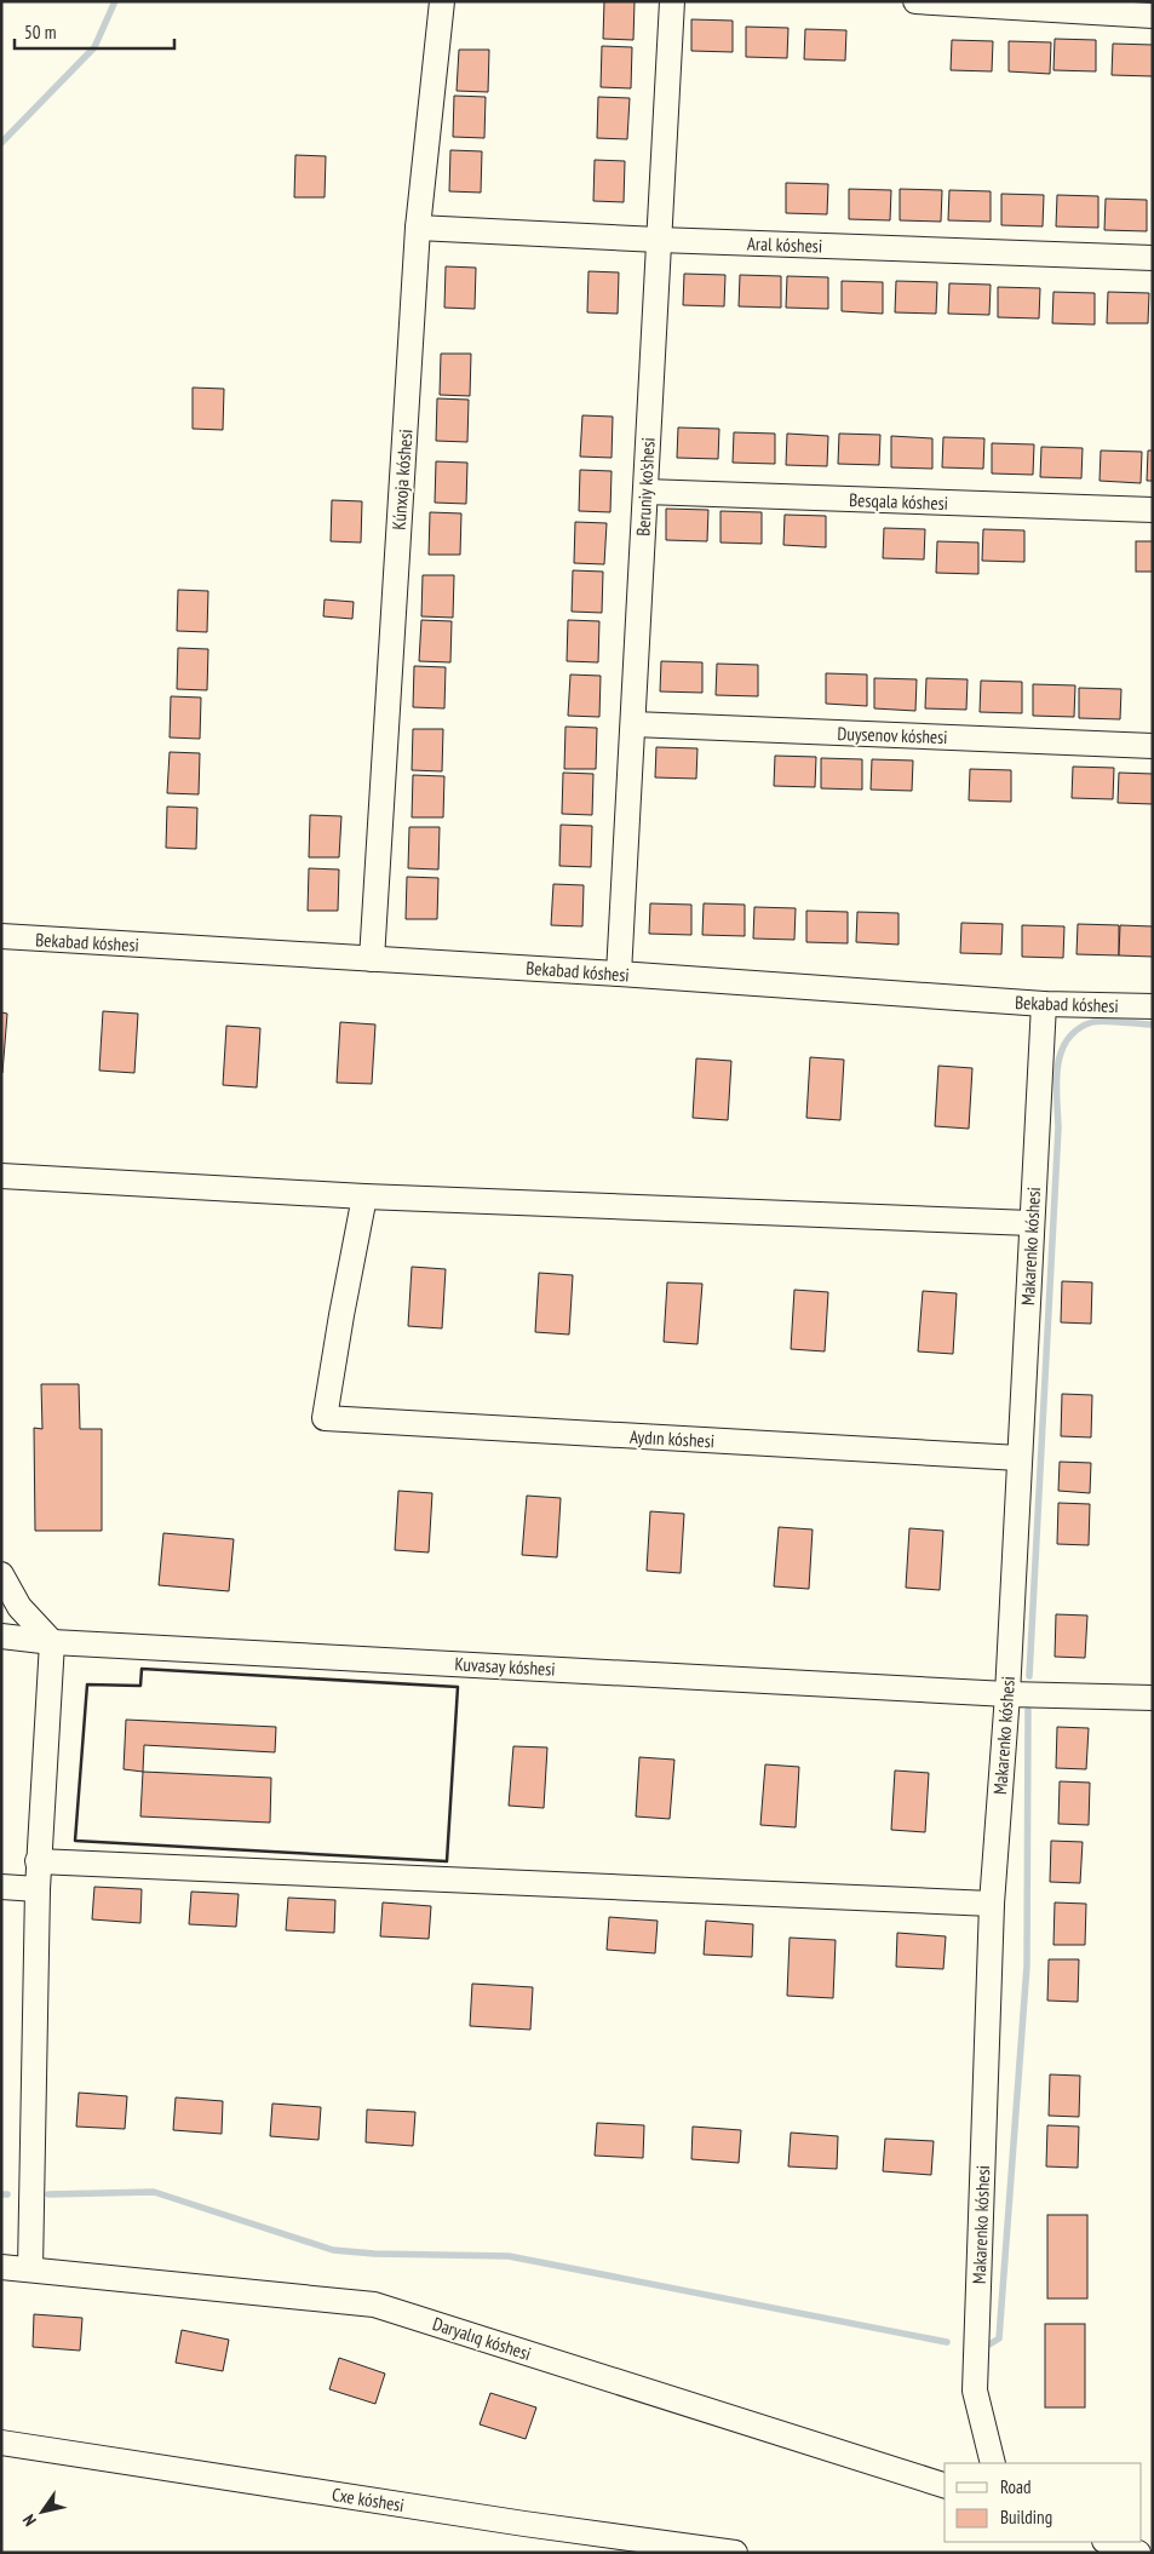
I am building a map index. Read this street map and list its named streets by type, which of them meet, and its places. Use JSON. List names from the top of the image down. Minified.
{"streets":{"street":["Aral kóshesi","Kúnxoja kóshesi","Beruniy ko'shesi","Besqala kóshesi","Duysenov kóshesi","Bekabad kóshesi","Makarenko kóshesi","Aydın kóshesi","Kuvasay kóshesi","Daryalıq kóshesi","Cxe kóshesi"]},"crossings":[["Aral kóshesi","Kúnxoja kóshesi"],["Aral kóshesi","Beruniy ko'shesi"],["Kúnxoja kóshesi","Bekabad kóshesi"],["Beruniy ko'shesi","Besqala kóshesi"],["Beruniy ko'shesi","Duysenov kóshesi"],["Beruniy ko'shesi","Bekabad kóshesi"],["Bekabad kóshesi","Makarenko kóshesi"],["Makarenko kóshesi","Aydın kóshesi"],["Makarenko kóshesi","Kuvasay kóshesi"]],"legend":["Road","Building"],"scale_bar":"50 m","north":"bottom left"}
